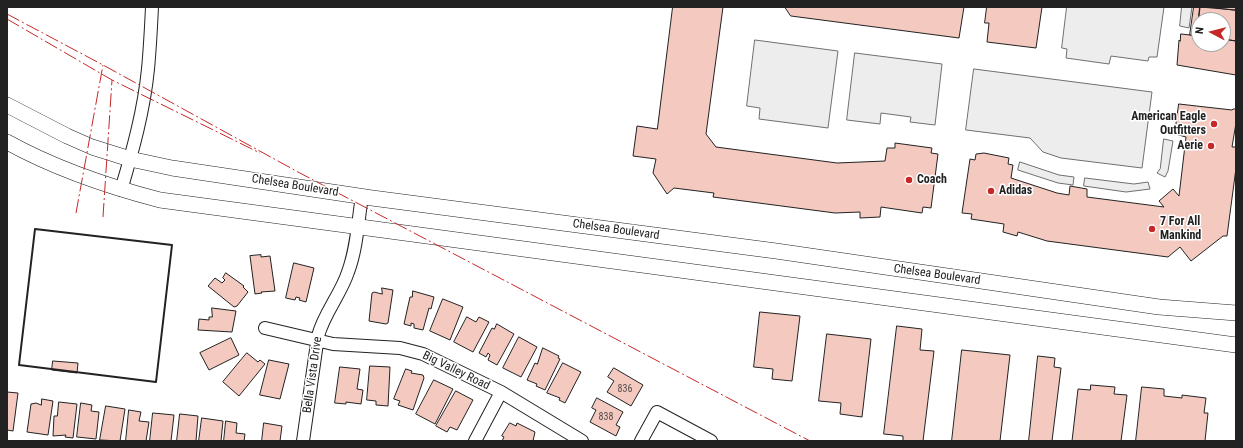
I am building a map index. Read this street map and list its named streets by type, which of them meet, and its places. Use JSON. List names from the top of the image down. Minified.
{"streets":{"main road":["Chelsea Boulevard"],"street":["Big Valley Road","Bella Vista Drive"]},"crossings":[["Chelsea Boulevard","Bella Vista Drive"],["Big Valley Road","Bella Vista Drive"]],"places":["American Eagle Outfitters","Aerie","Coach","Adidas","7 For All Mankind"],"house_numbers":["836","838"],"north":"left"}
